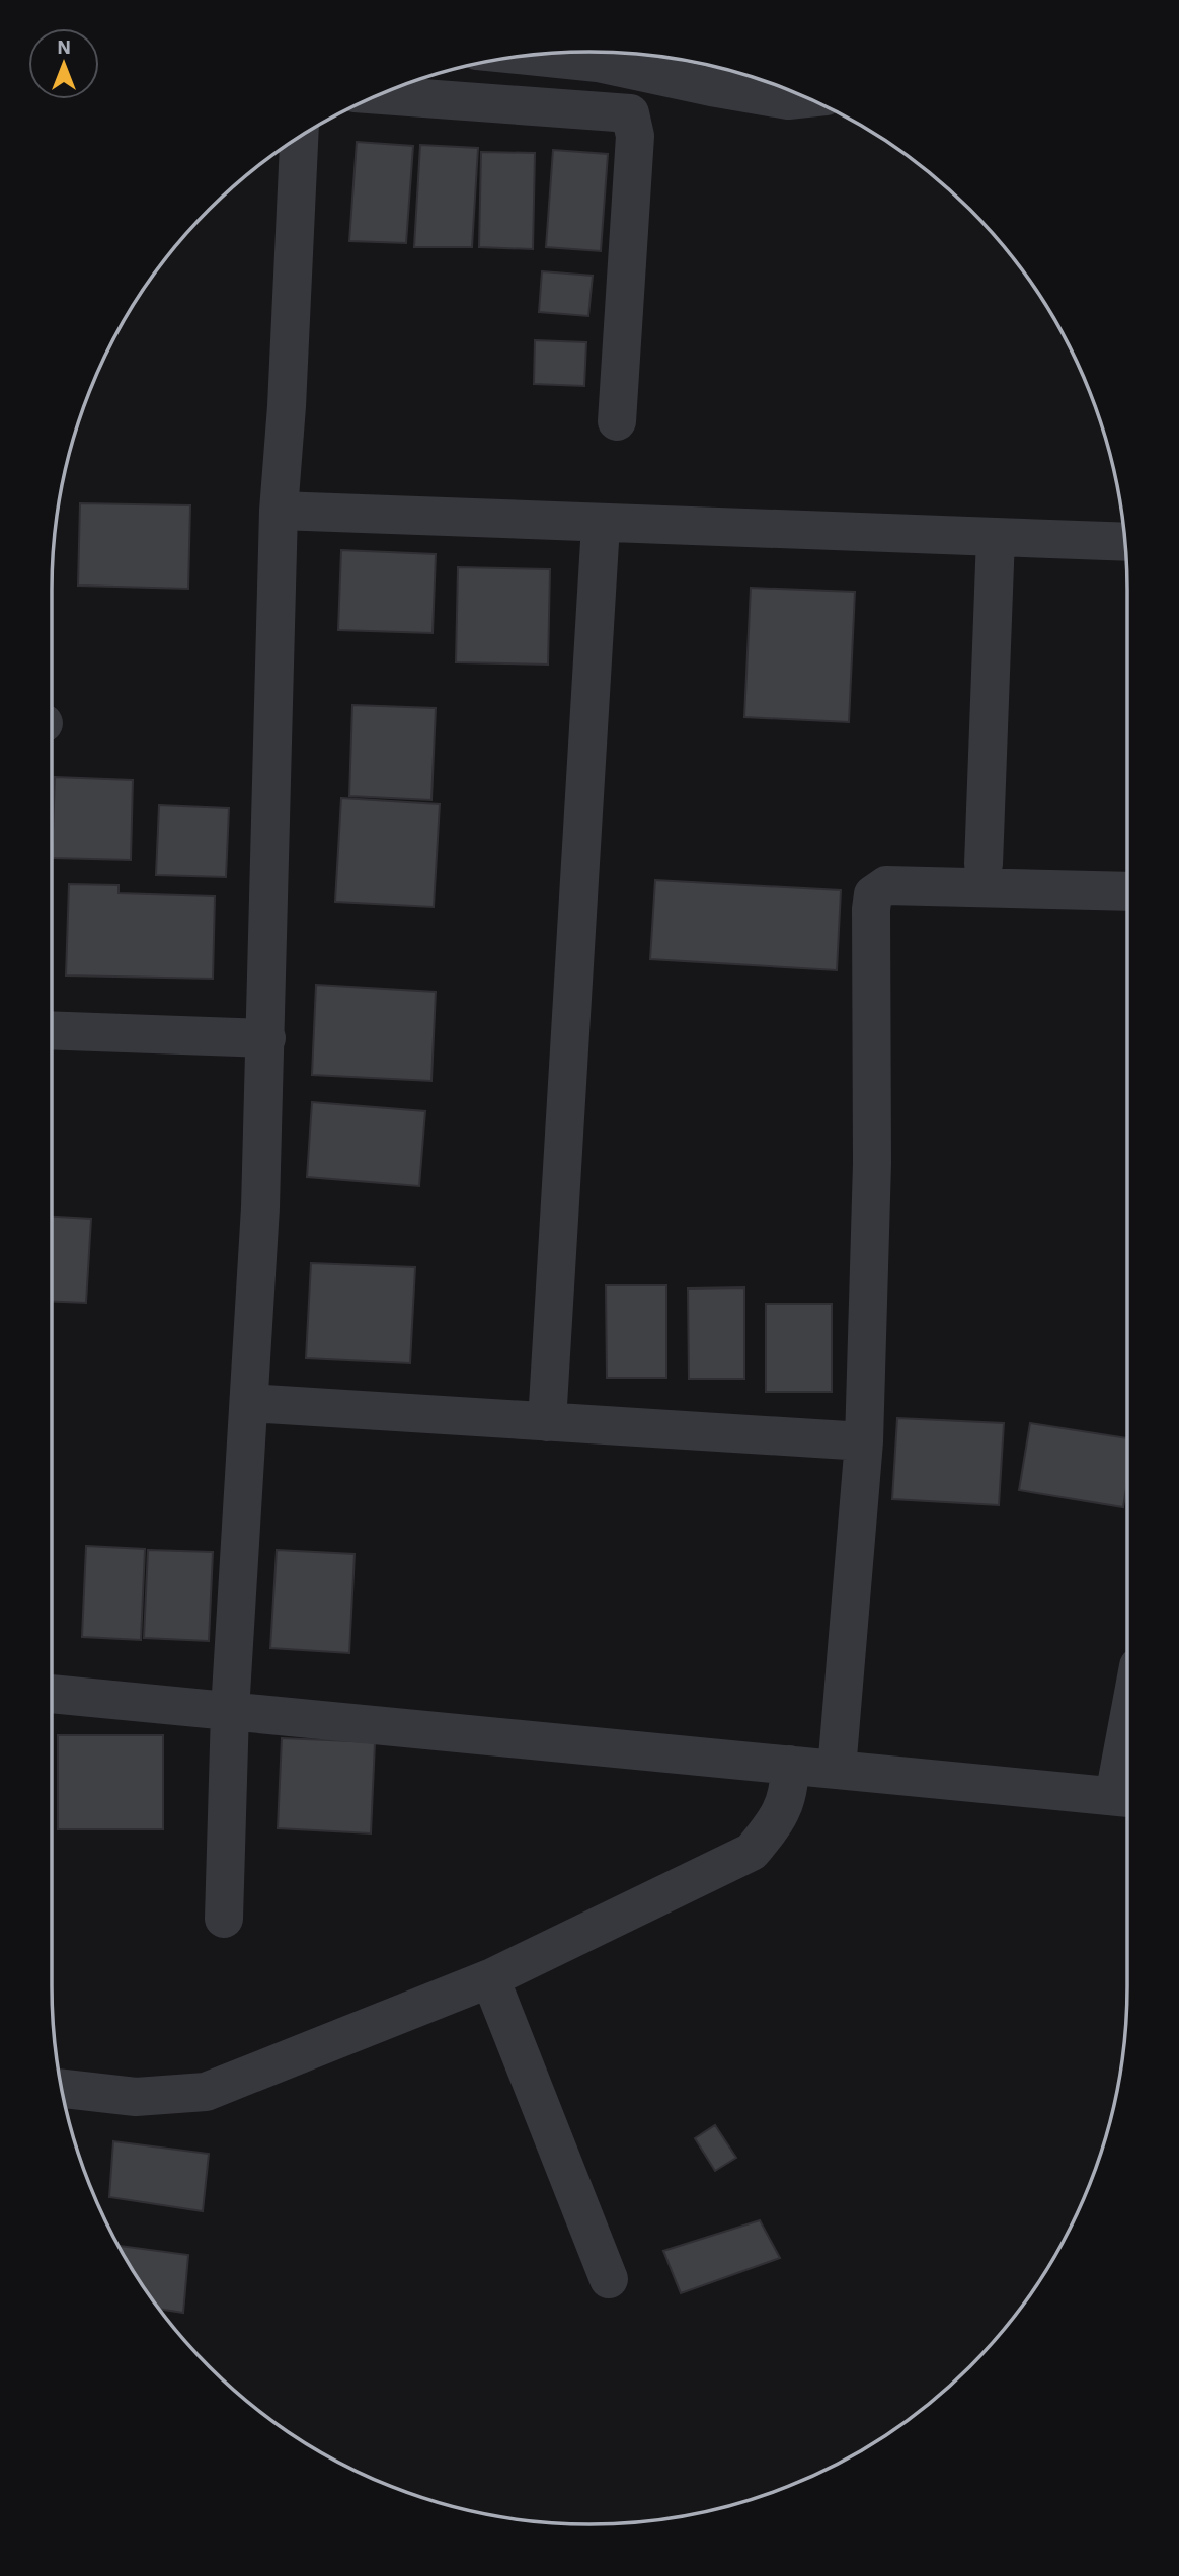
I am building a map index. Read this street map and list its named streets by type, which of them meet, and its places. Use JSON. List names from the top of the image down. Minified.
{"north":"top"}
